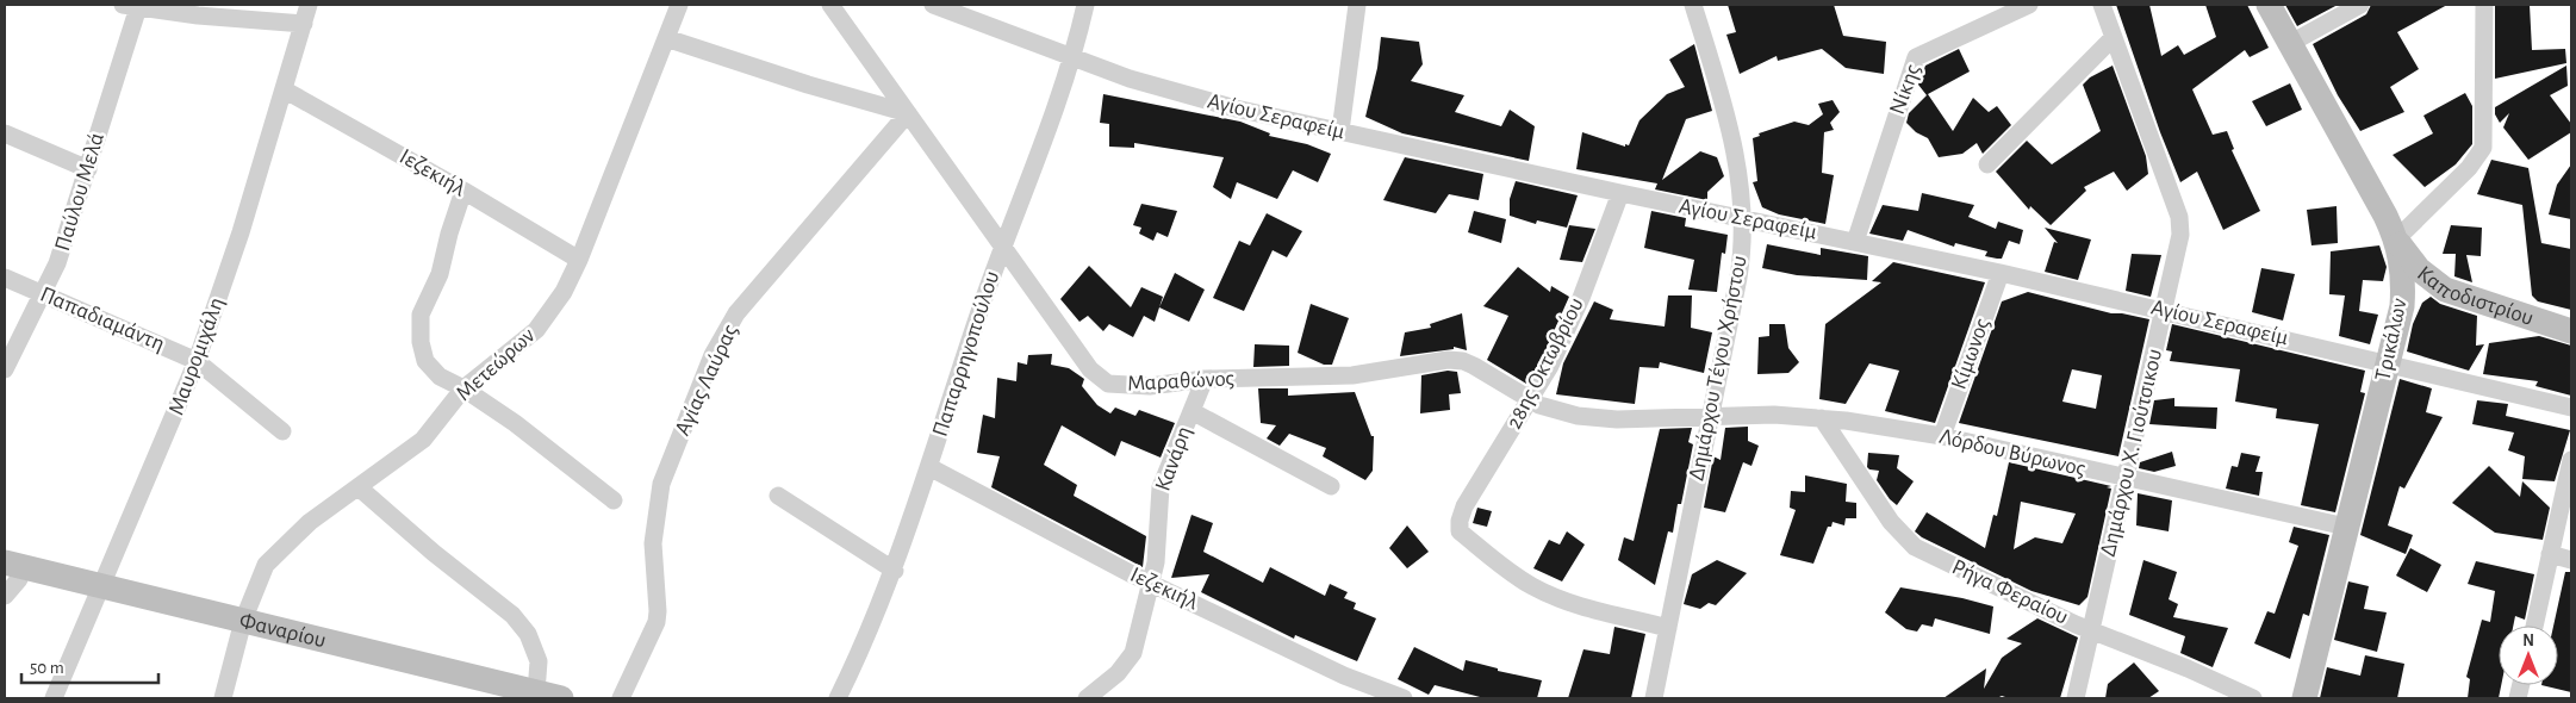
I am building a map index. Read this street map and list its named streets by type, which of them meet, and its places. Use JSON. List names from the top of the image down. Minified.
{"streets":{"main road":["Καποδιστρίου","Τρικάλων","Φαναρίου"],"street":["Νίκης","Αγίου Σεραφείμ","Ιεζεκιήλ","Παύλου Μελά","Παπαδιαμάντη","Παπαρρηγοπούλου","Κίμωνος","Μαυρομιχάλη","28ης Οκτωβρίου","Μετεώρων","Δημάρχου Τέγου Χρήστου","Αγίας Λαύρας","Μαραθώνος","Λόρδου Βύρωνος","Δημάρχου Χ. Γιούτσικου","Κανάρη","Ρήγα Φεραίου"]},"crossings":[["Νίκης","Αγίου Σεραφείμ"],["Αγίου Σεραφείμ","Τρικάλων"],["Αγίου Σεραφείμ","Παπαρρηγοπούλου"],["Αγίου Σεραφείμ","Κίμωνος"],["Αγίου Σεραφείμ","28ης Οκτωβρίου"],["Αγίου Σεραφείμ","Δημάρχου Τέγου Χρήστου"],["Αγίου Σεραφείμ","Δημάρχου Χ. Γιούτσικου"],["Ιεζεκιήλ","Παπαρρηγοπούλου"],["Ιεζεκιήλ","Μαυρομιχάλη"],["Ιεζεκιήλ","Μετεώρων"],["Ιεζεκιήλ","Κανάρη"],["Παύλου Μελά","Παπαδιαμάντη"],["Καποδιστρίου","Τρικάλων"],["Παπαδιαμάντη","Μαυρομιχάλη"],["Τρικάλων","Λόρδου Βύρωνος"],["Παπαρρηγοπούλου","Μαραθώνος"],["Κίμωνος","Λόρδου Βύρωνος"],["Μαυρομιχάλη","Φαναρίου"],["28ης Οκτωβρίου","Δημάρχου Τέγου Χρήστου"],["28ης Οκτωβρίου","Μαραθώνος"],["Μετεώρων","Φαναρίου"],["Δημάρχου Τέγου Χρήστου","Μαραθώνος"],["Δημάρχου Τέγου Χρήστου","Λόρδου Βύρωνος"],["Αγίας Λαύρας","Μαραθώνος"],["Μαραθώνος","Λόρδου Βύρωνος"],["Μαραθώνος","Κανάρη"],["Λόρδου Βύρωνος","Δημάρχου Χ. Γιούτσικου"],["Λόρδου Βύρωνος","Ρήγα Φεραίου"],["Δημάρχου Χ. Γιούτσικου","Ρήγα Φεραίου"]],"scale_bar":"50 m","north":"top"}
